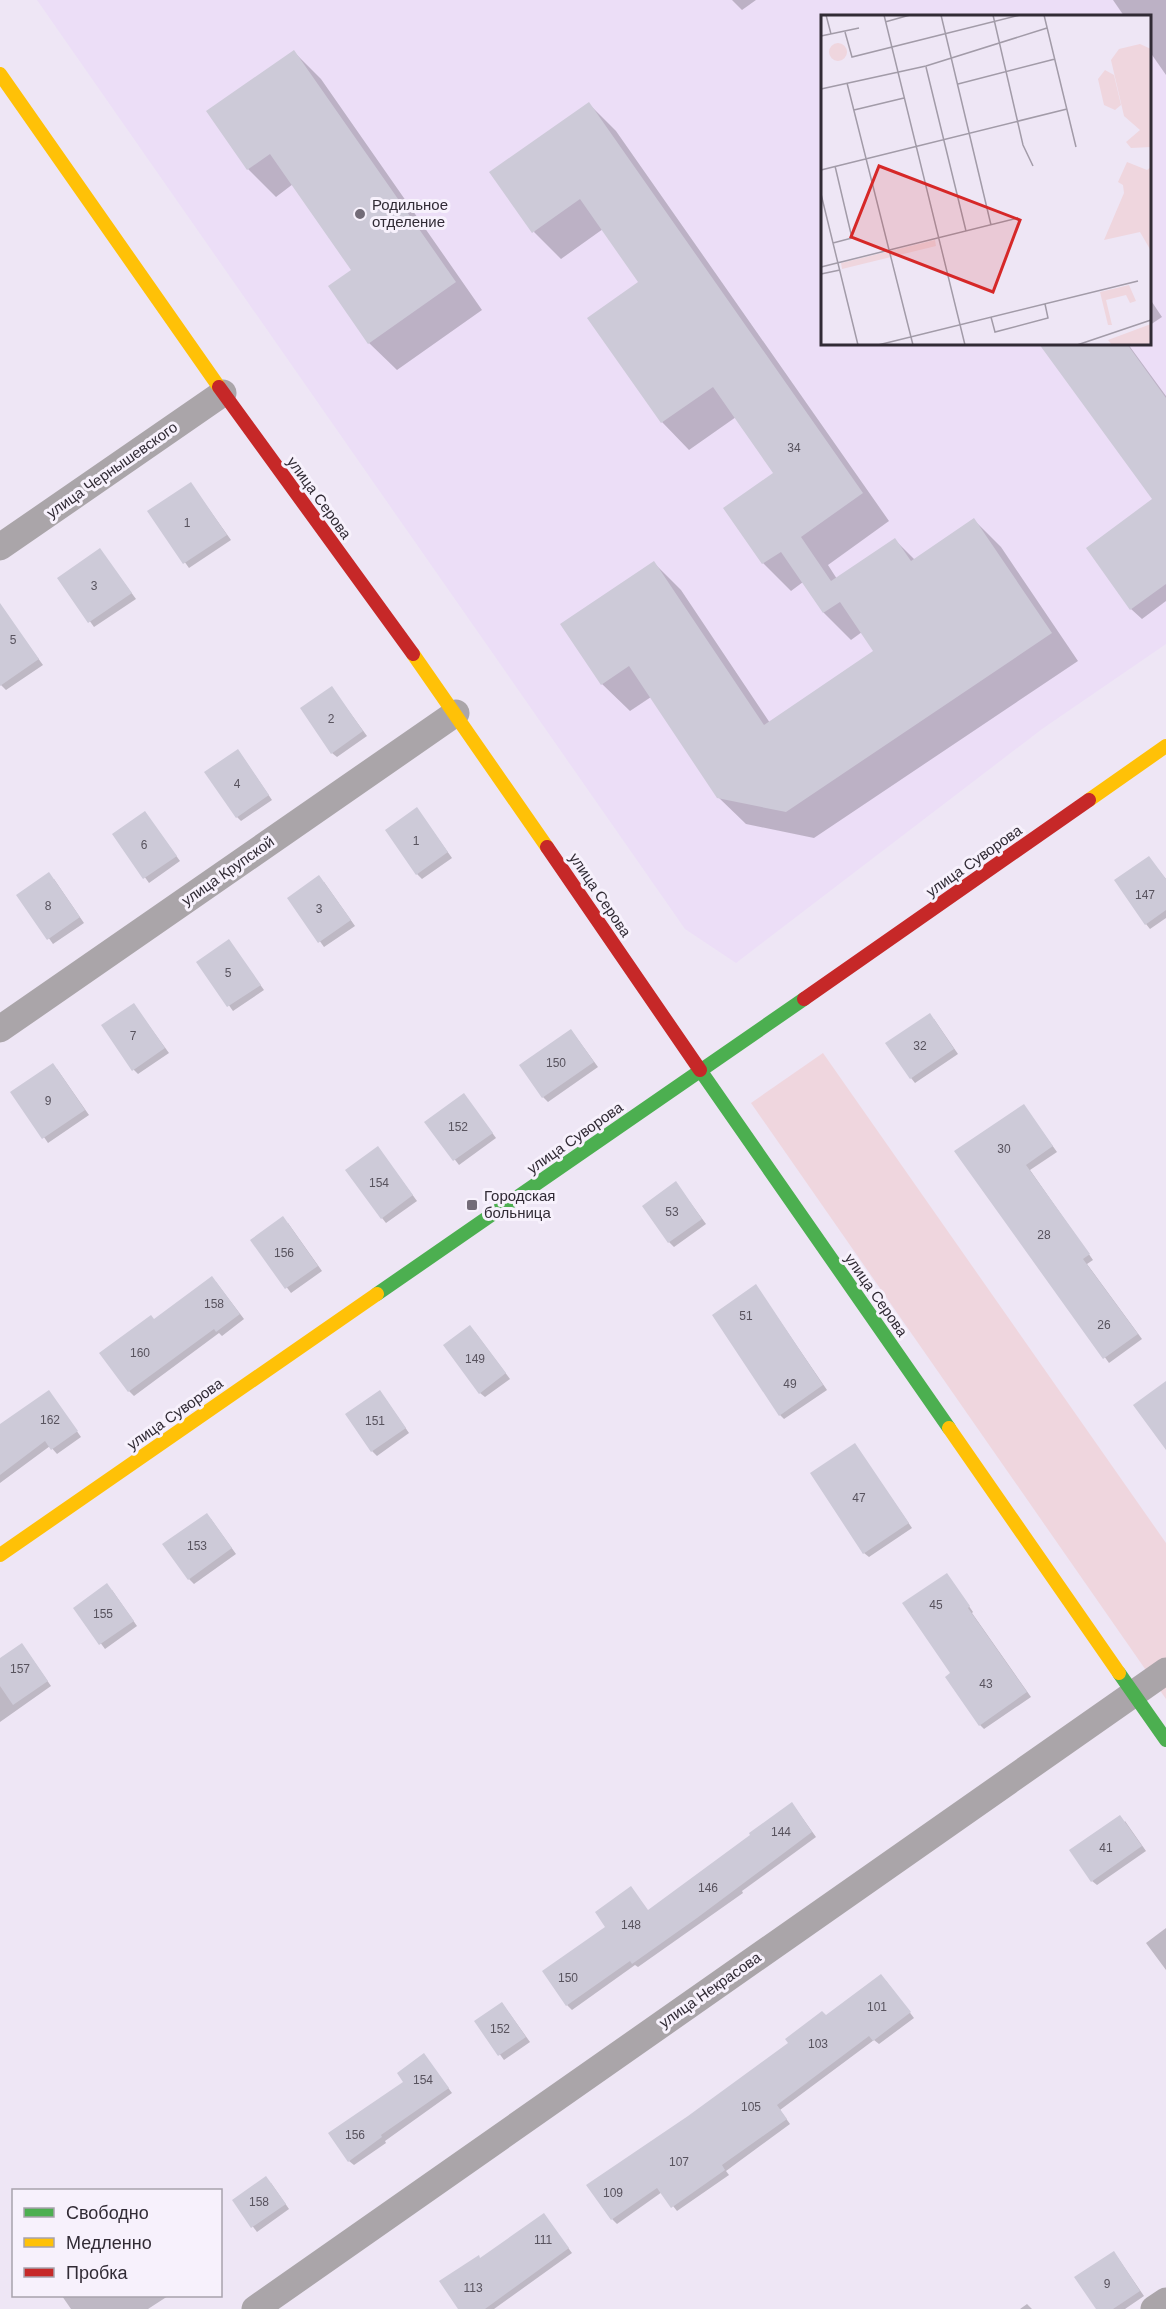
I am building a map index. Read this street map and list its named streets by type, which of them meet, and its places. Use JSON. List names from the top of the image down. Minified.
{"streets":{"street":["улица Чернышевского","улица Серова","улица Суворова","улица Крупской","улица Некрасова"]},"crossings":[["улица Чернышевского","улица Серова"],["улица Серова","улица Суворова"],["улица Серова","улица Крупской"],["улица Серова","улица Некрасова"]],"places":{"other":["Родильное отделение"],"transit":["Городская больница"]},"house_numbers":["34","1","3","5","2","4","1","6","147","8","3","5","7","32","150","9","152","30","154","53","28","156","158","51","26","160","149","49","162","151","47","153","45","155","157","43","144","41","146","148","150","101","152","103","154","105","156","107","109","158","111","9","113"],"legend":["Свободно","Медленно","Пробка"]}
